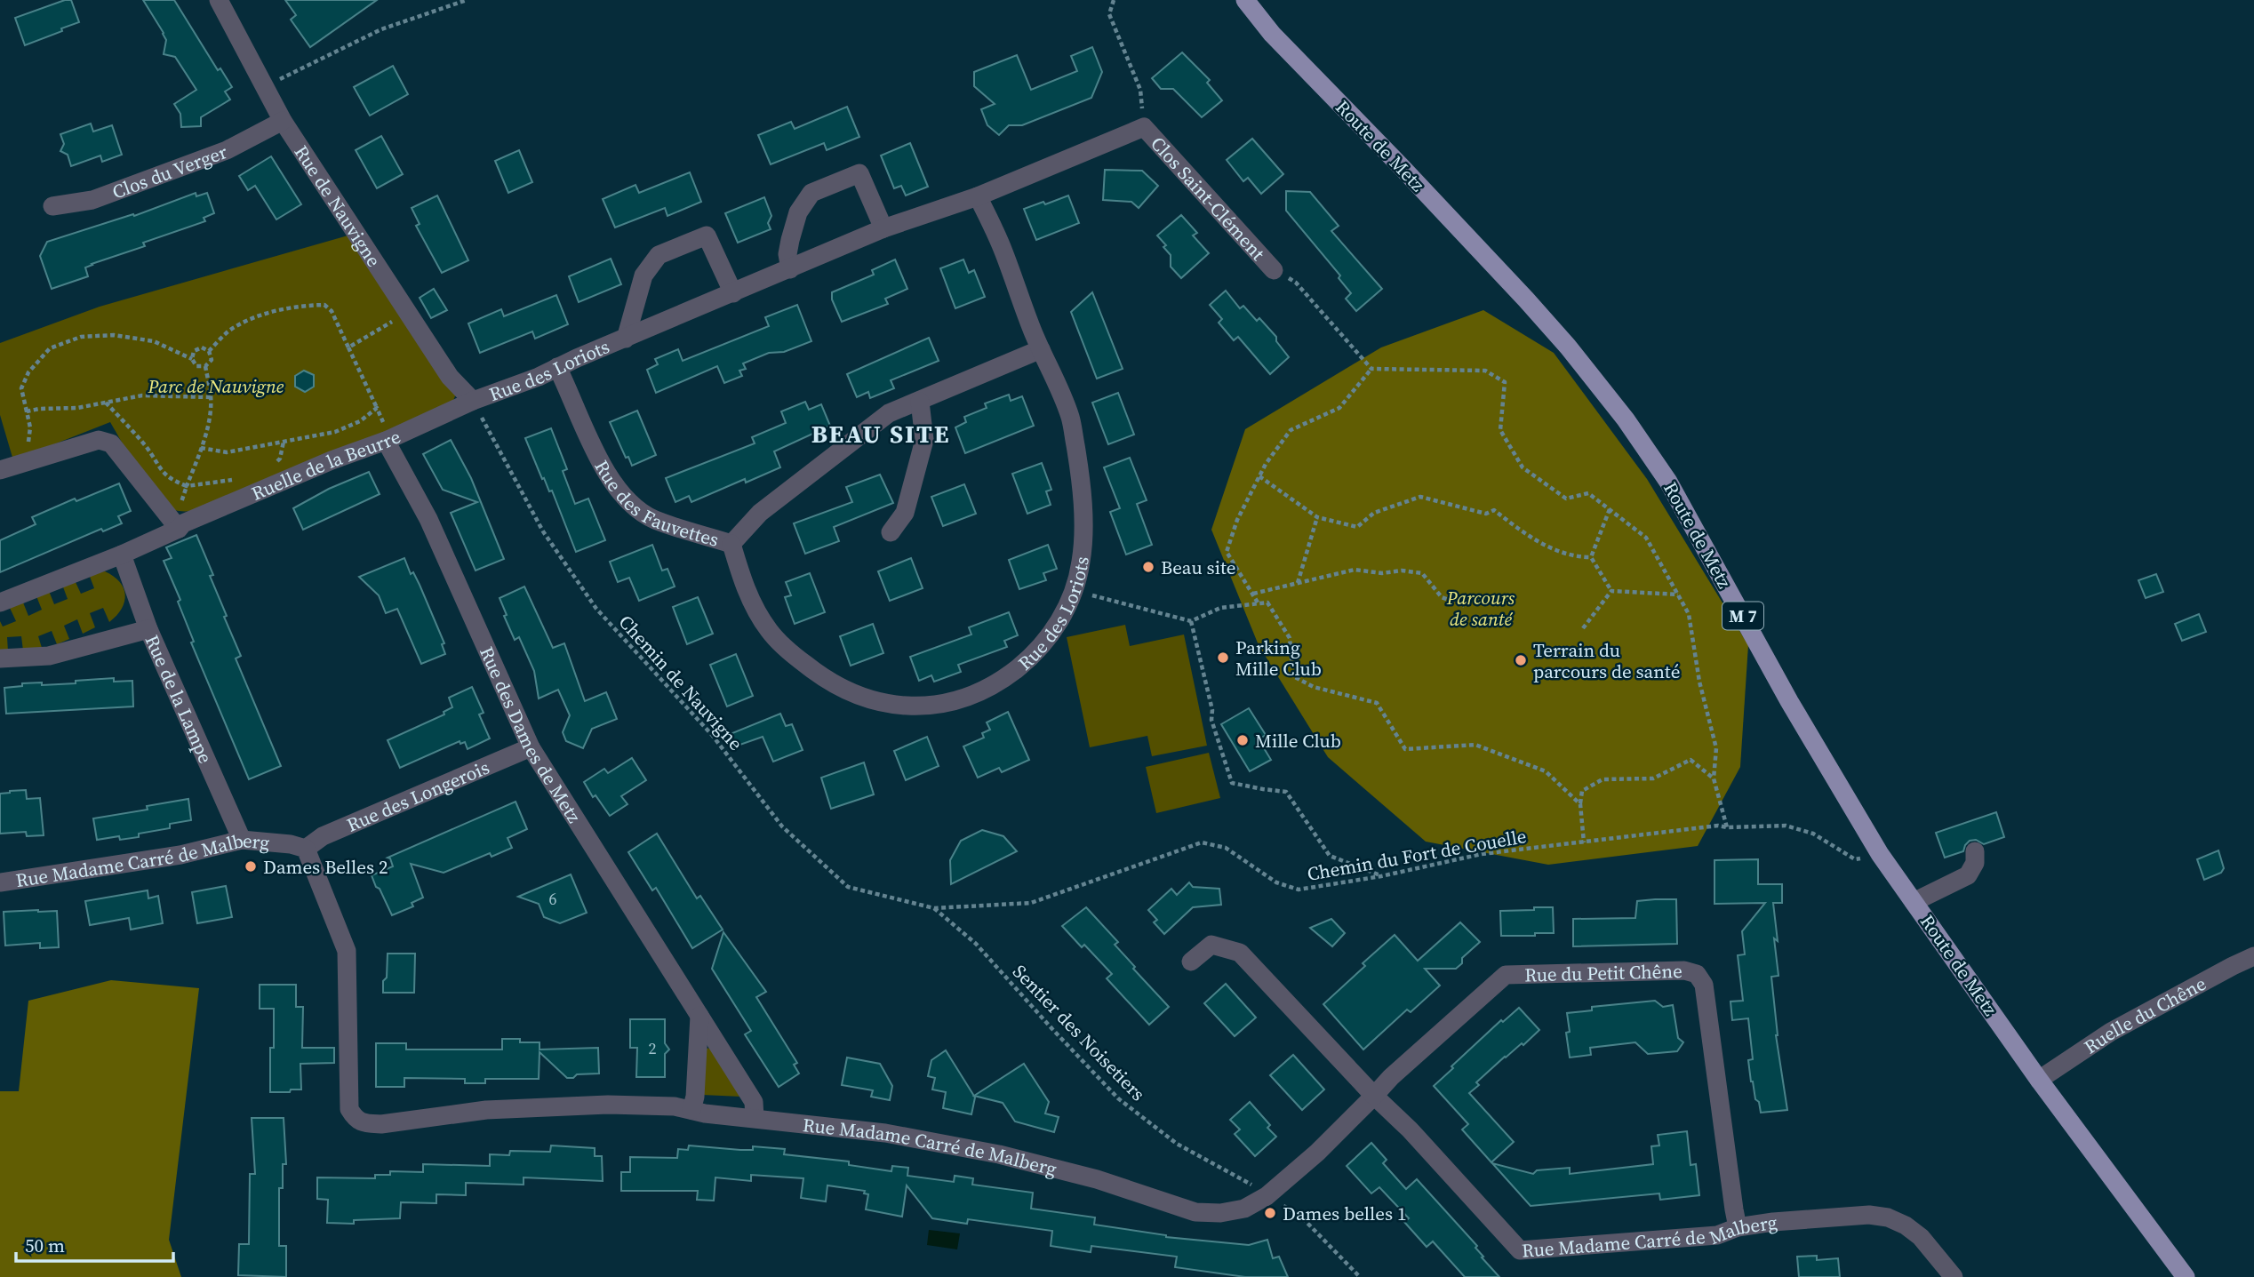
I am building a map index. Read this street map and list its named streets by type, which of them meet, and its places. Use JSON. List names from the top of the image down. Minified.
{"streets":{"main road":["Route de Metz","M 7"],"street":["Clos du Verger","Clos Saint-Clément","Rue de Nauvigne","Rue des Loriots","Ruelle de la Beurre","Rue des Fauvettes","Rue de la Lampe","Rue des Dames de Metz","Rue des Longerois","Rue Madame Carré de Malberg","Rue du Petit Chêne","Ruelle du Chêne"],"path":["Chemin de Nauvigne","Chemin du Fort de Couelle","Sentier des Noisetiers"]},"crossings":[["Route de Metz","Chemin du Fort de Couelle"],["Route de Metz","Ruelle du Chêne"],["Clos du Verger","Rue de Nauvigne"],["Clos Saint-Clément","Rue des Loriots"],["Rue de Nauvigne","Rue des Loriots"],["Rue de Nauvigne","Ruelle de la Beurre"],["Rue de Nauvigne","Chemin de Nauvigne"],["Rue des Loriots","Ruelle de la Beurre"],["Rue des Loriots","Rue des Fauvettes"],["Rue des Loriots","Chemin de Nauvigne"],["Ruelle de la Beurre","Chemin de Nauvigne"],["Ruelle de la Beurre","Rue de la Lampe"],["Ruelle de la Beurre","Rue des Dames de Metz"],["Chemin de Nauvigne","Chemin du Fort de Couelle"],["Chemin de Nauvigne","Sentier des Noisetiers"],["Rue de la Lampe","Rue Madame Carré de Malberg"],["Rue des Dames de Metz","Rue des Longerois"],["Rue des Dames de Metz","Rue Madame Carré de Malberg"],["Rue des Longerois","Rue Madame Carré de Malberg"],["Chemin du Fort de Couelle","Sentier des Noisetiers"],["Rue Madame Carré de Malberg","Rue du Petit Chêne"],["Rue Madame Carré de Malberg","Sentier des Noisetiers"]],"districts":["BEAU SITE"],"parks":["Parc de Nauvigne","Parcours de santé"],"places":["Beau site","Parking Mille Club","Terrain du parcours de santé","Mille Club","Dames Belles 2","Dames belles 1"],"house_numbers":["6","2"],"scale_bar":"50 m"}
